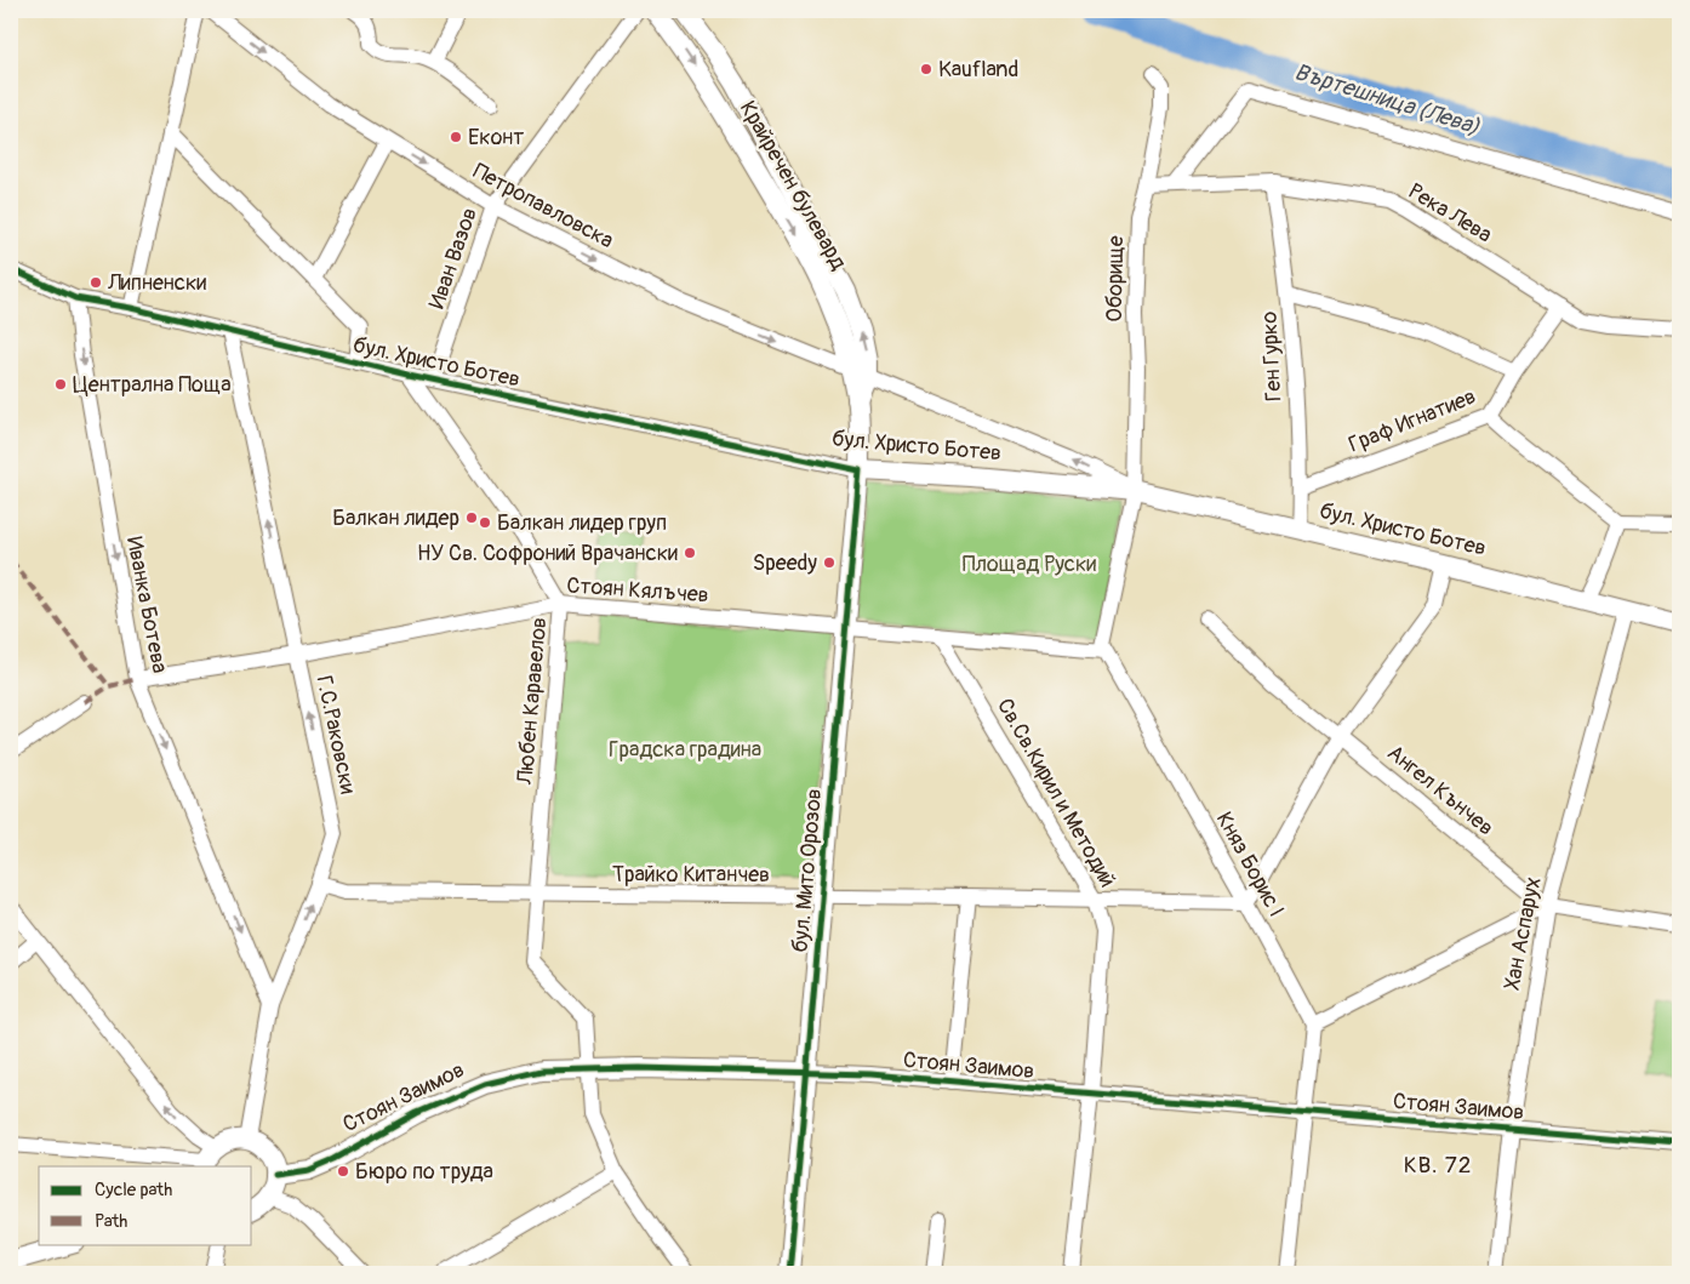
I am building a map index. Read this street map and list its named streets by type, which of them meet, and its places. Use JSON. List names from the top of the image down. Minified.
{"streets":{"street":["Крайречен булевард","Петропавловска","Река Лева","Иван Вазов","Оборище","Ген Гурко","бул. Христо Ботев","Граф Игнатиев","Стоян Кялъчев","Иванка Ботева","Любен Каравелов","Г.С.Раковски","Ангел Кънчев","Св.Св.Кирил и Методий","Княз Борис I","бул. Мито Орозов","Трайко Китанчев","Хан Аспарух","Стоян Заимов"]},"crossings":[["Крайречен булевард","Петропавловска"],["Крайречен булевард","бул. Христо Ботев"],["Крайречен булевард","бул. Мито Орозов"],["Петропавловска","Иван Вазов"],["Петропавловска","Оборище"],["Петропавловска","бул. Христо Ботев"],["Река Лева","Оборище"],["Река Лева","Ген Гурко"],["Река Лева","Граф Игнатиев"],["Иван Вазов","бул. Христо Ботев"],["Оборище","бул. Христо Ботев"],["Ген Гурко","бул. Христо Ботев"],["Ген Гурко","Граф Игнатиев"],["бул. Христо Ботев","Иванка Ботева"],["бул. Христо Ботев","Любен Каравелов"],["бул. Христо Ботев","Г.С.Раковски"],["бул. Христо Ботев","бул. Мито Орозов"],["бул. Христо Ботев","Хан Аспарух"],["Стоян Кялъчев","Иванка Ботева"],["Стоян Кялъчев","Любен Каравелов"],["Стоян Кялъчев","Г.С.Раковски"],["Стоян Кялъчев","Св.Св.Кирил и Методий"],["Стоян Кялъчев","Княз Борис I"],["Стоян Кялъчев","бул. Мито Орозов"],["Иванка Ботева","Г.С.Раковски"],["Любен Каравелов","Трайко Китанчев"],["Любен Каравелов","Стоян Заимов"],["Г.С.Раковски","Трайко Китанчев"],["Ангел Кънчев","Хан Аспарух"],["Св.Св.Кирил и Методий","Трайко Китанчев"],["Св.Св.Кирил и Методий","Стоян Заимов"],["Княз Борис I","Трайко Китанчев"],["бул. Мито Орозов","Трайко Китанчев"],["бул. Мито Орозов","Стоян Заимов"],["Хан Аспарух","Стоян Заимов"]],"one_way":["Иванка Ботева","Г.С.Раковски"],"districts":["КВ. 72"],"water":["Въртешница (Лева)"],"parks":["Площад Руски","Градска градина"],"places":["Kaufland","Еконт","Липненски","Централна Поща","Балкан лидер","Балкан лидер груп","НУ Св. Софроний Врачански","Speedy","Бюро по труда"],"legend":["Cycle path","Path"]}
